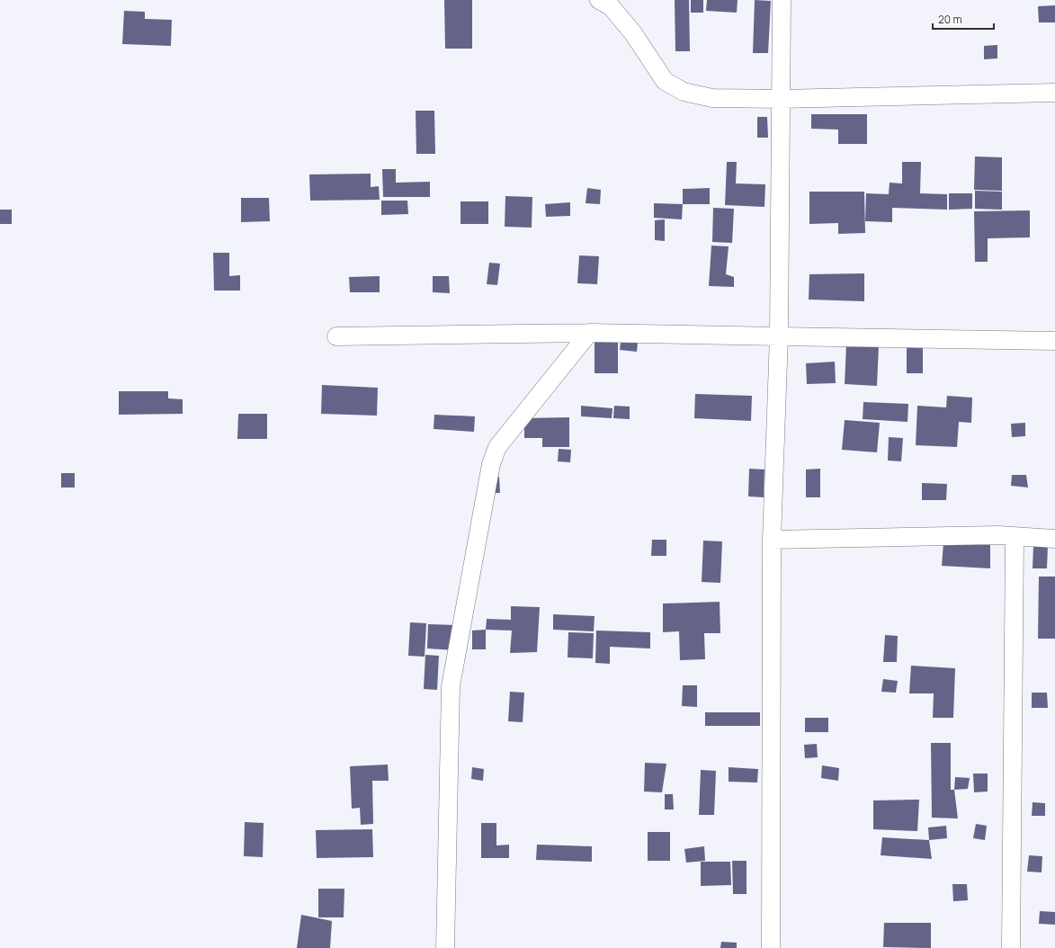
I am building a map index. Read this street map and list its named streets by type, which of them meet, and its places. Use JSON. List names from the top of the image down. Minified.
{"scale_bar":"20 m"}
